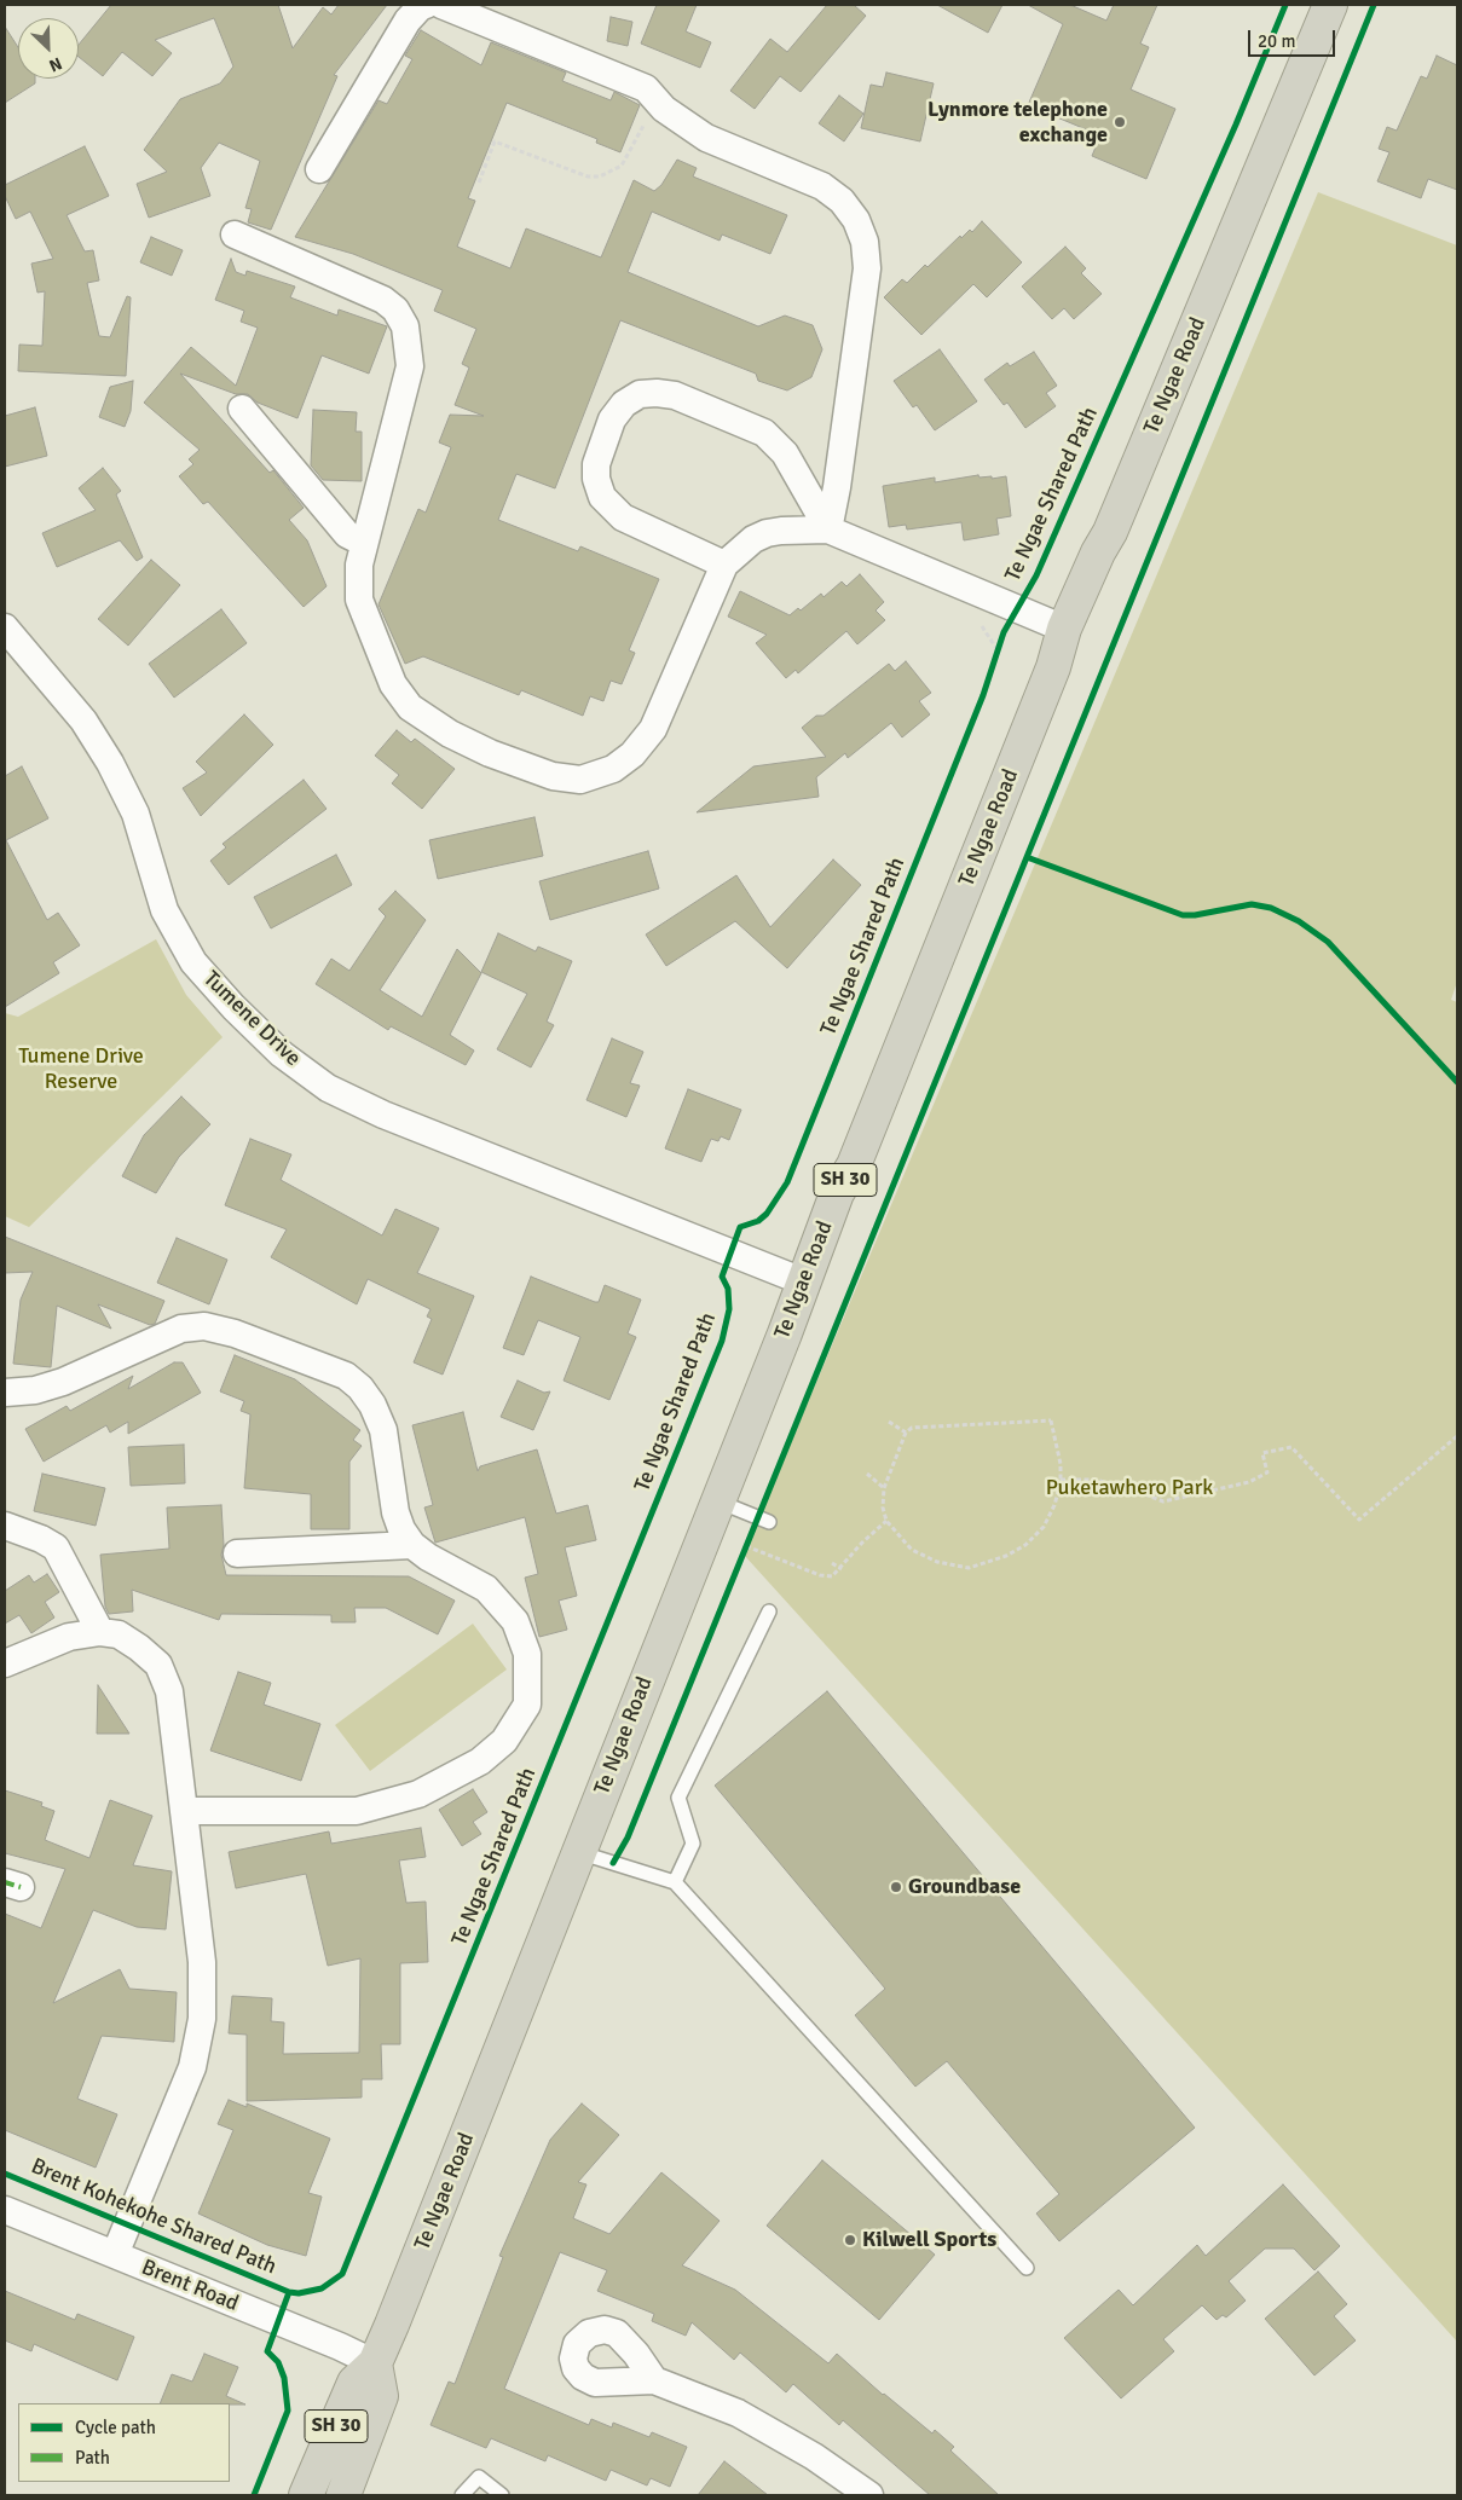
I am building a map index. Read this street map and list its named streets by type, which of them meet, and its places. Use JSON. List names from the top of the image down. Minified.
{"streets":{"highway":["Te Ngae Road","SH 30"],"street":["Tumene Drive","Brent Road"],"cycle path":["Te Ngae Shared Path"]},"crossings":[["Te Ngae Road","Tumene Drive"],["Te Ngae Road","SH 30"],["Te Ngae Road","Brent Road"],["SH 30","Brent Road"]],"parks":["Tumene Drive Reserve","Puketawhero Park"],"places":["Lynmore telephone exchange","Groundbase","Kilwell Sports"],"legend":["Cycle path","Path"],"scale_bar":"20 m","north":"bottom right"}
